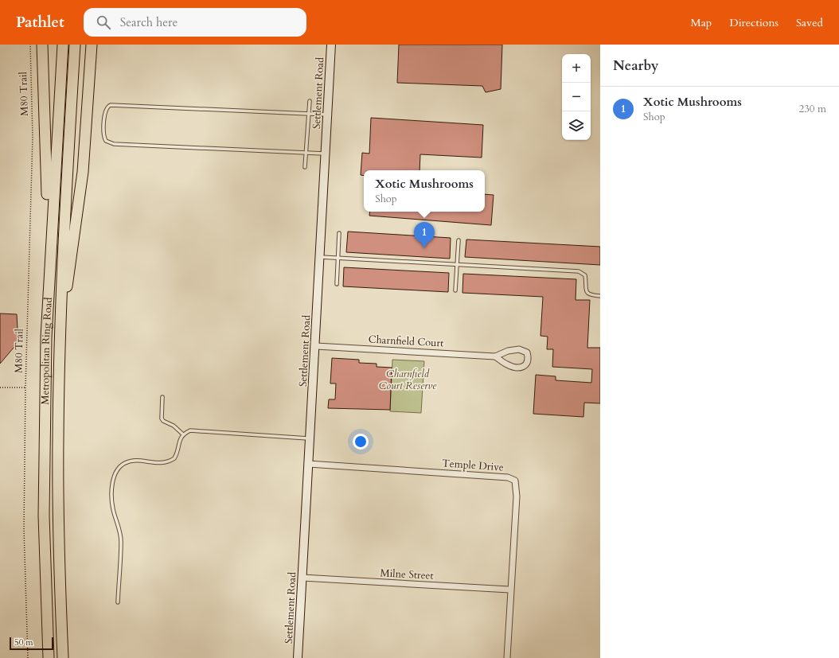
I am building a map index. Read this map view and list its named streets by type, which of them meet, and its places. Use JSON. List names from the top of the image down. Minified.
{"streets":{"highway":["Metropolitan Ring Road"],"main road":["Settlement Road"],"street":["Charnfield Court","Temple Drive","Milne Street"],"path":["M80 Trail"]},"crossings":[["Settlement Road","Charnfield Court"],["Settlement Road","Temple Drive"],["Settlement Road","Milne Street"],["Temple Drive","Milne Street"]],"parks":["Charnfield Court Reserve"],"scale_bar":"50 m","page":{"header":"Pathlet","search":"Search here","nav":["Map","Directions","Saved"],"heading":"Nearby","map_buttons":["+","−"],"list":[{"mark":"1","name":"Xotic Mushrooms","note":"Shop","value":"230 m"}],"popup":["Xotic Mushrooms","Shop"],"pins":"1","scale":"50 m"}}
